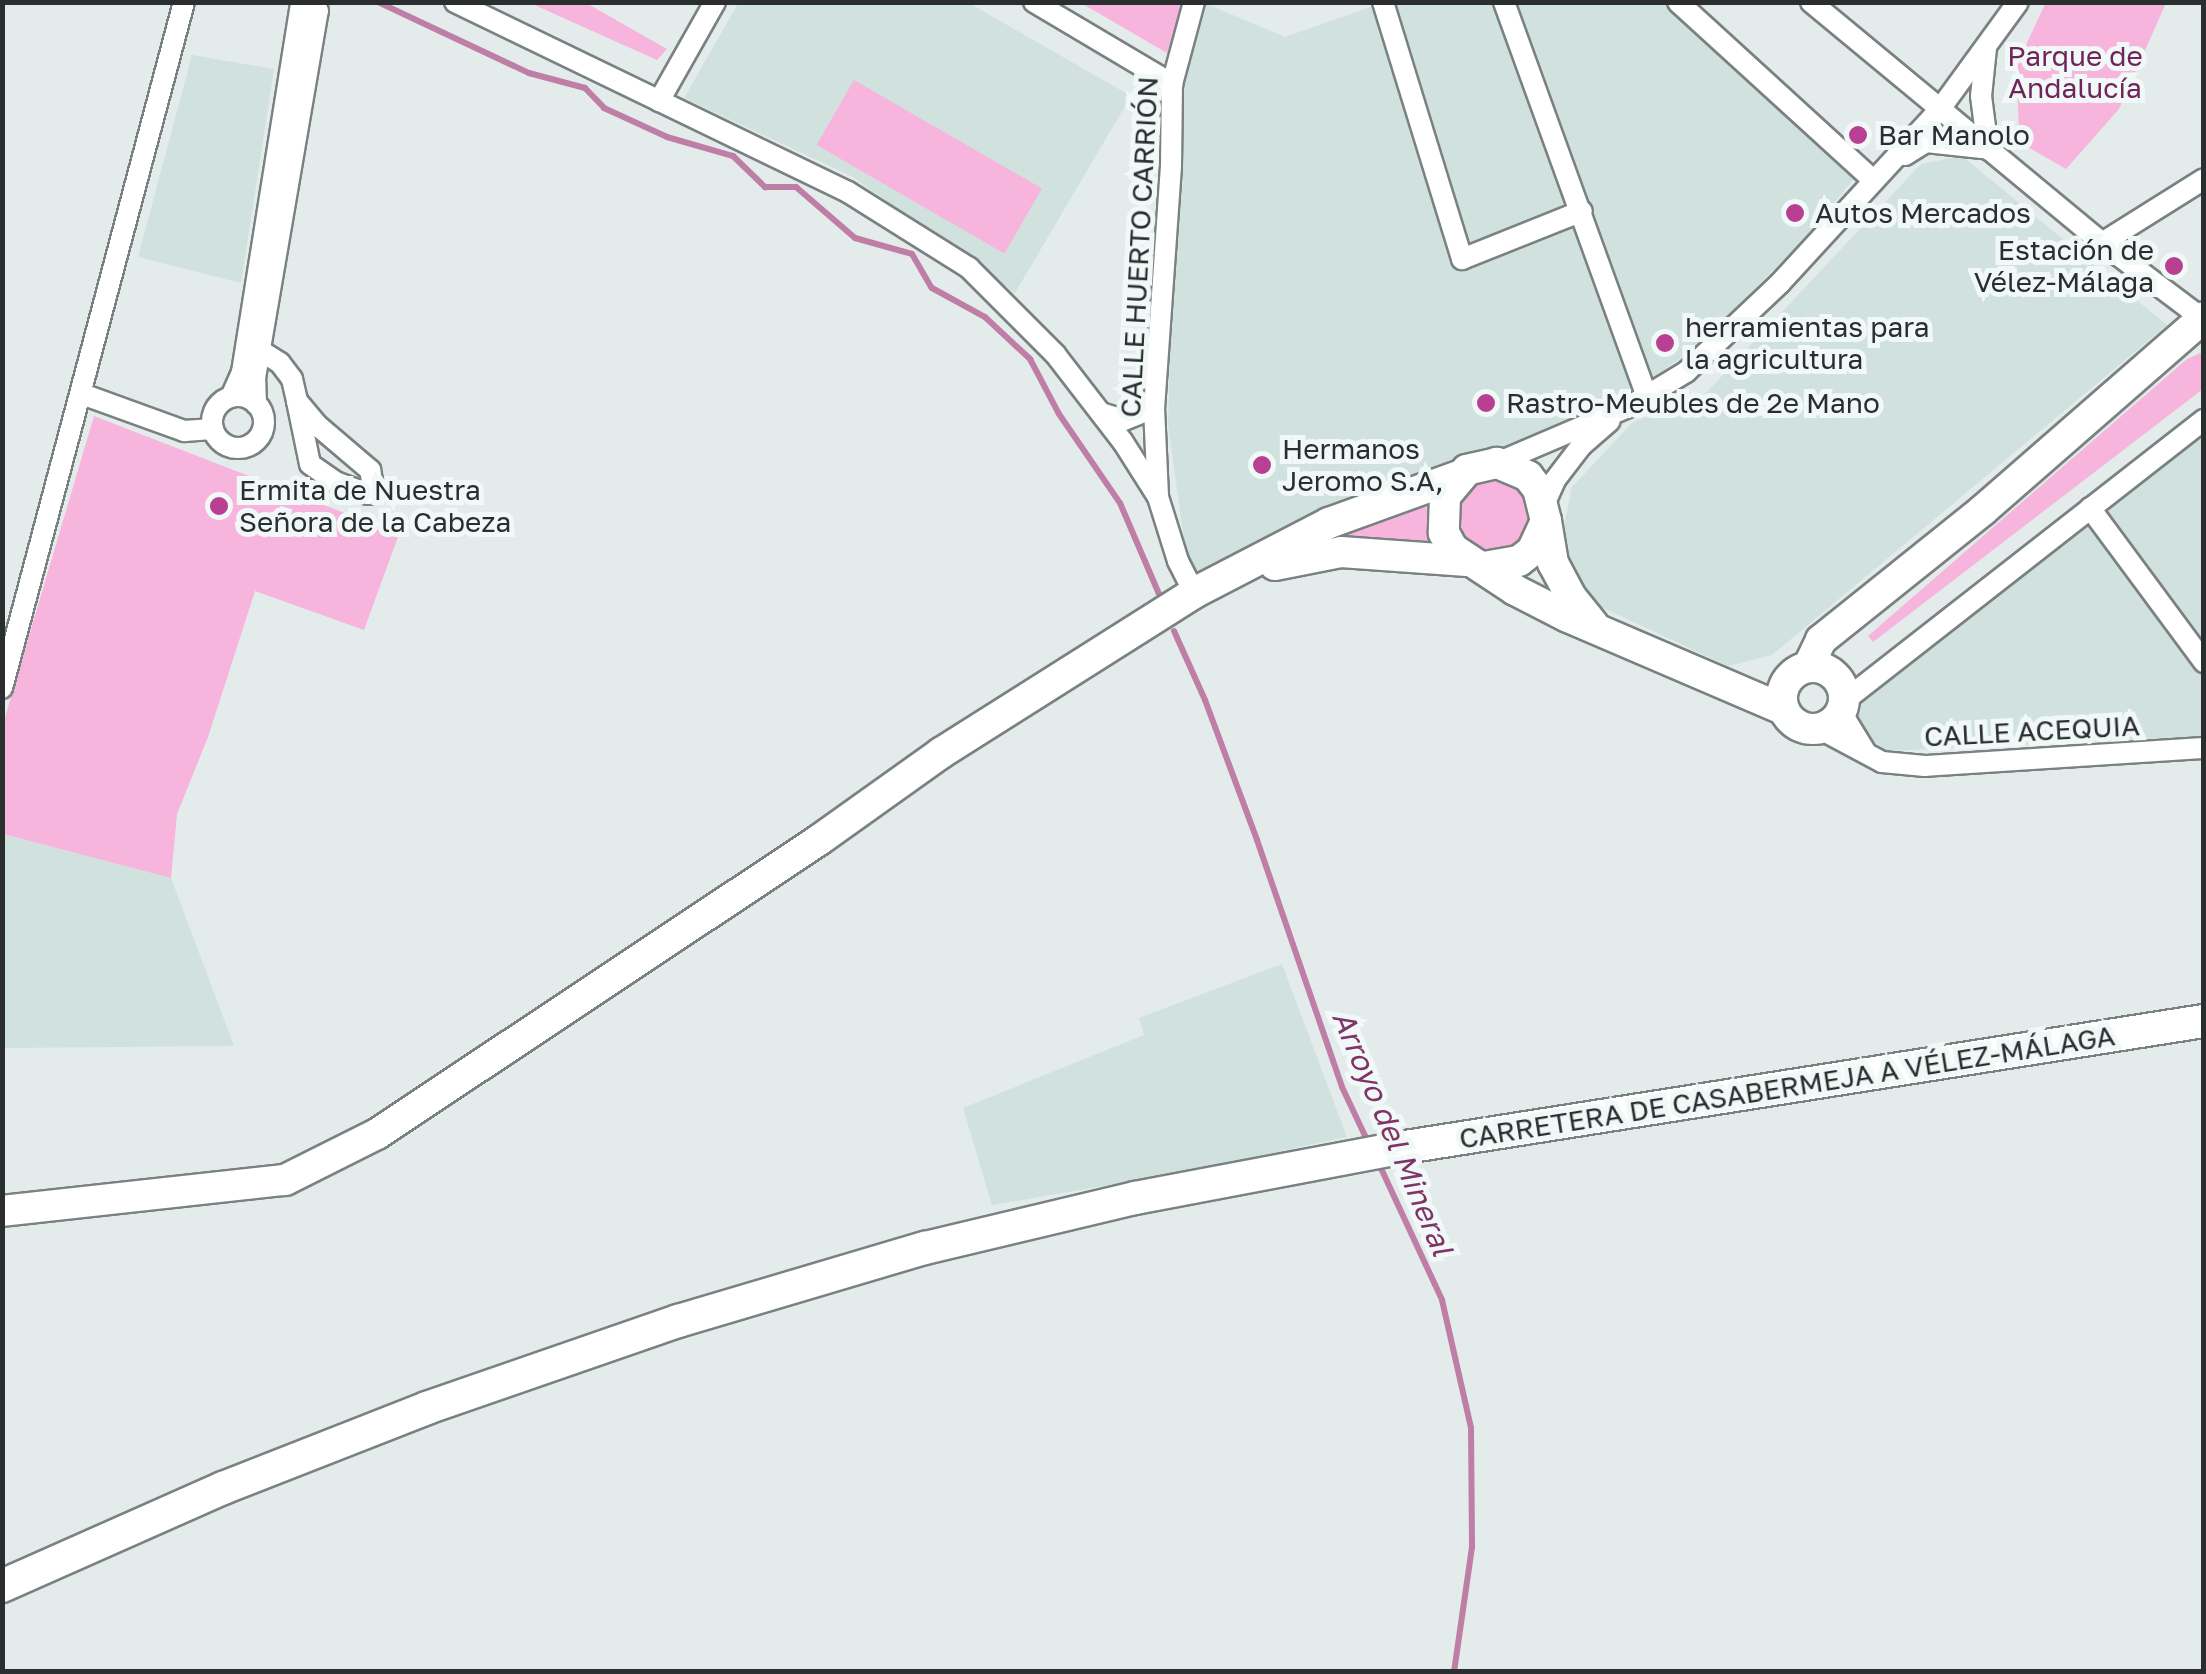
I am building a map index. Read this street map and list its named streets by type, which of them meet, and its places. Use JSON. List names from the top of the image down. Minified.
{"streets":{"main road":["CARRETERA DE CASABERMEJA A VÉLEZ-MÁLAGA"],"street":["CALLE HUERTO CARRIÓN","CALLE ACEQUIA"]},"water":["Arroyo del Mineral"],"parks":["Parque de Andalucía"],"places":["Bar Manolo","Autos Mercados","Estación de Vélez-Málaga","herramientas para la agricultura","Rastro-Meubles de 2e Mano","Hermanos Jeromo S.A,","Ermita de Nuestra Señora de la Cabeza"]}
